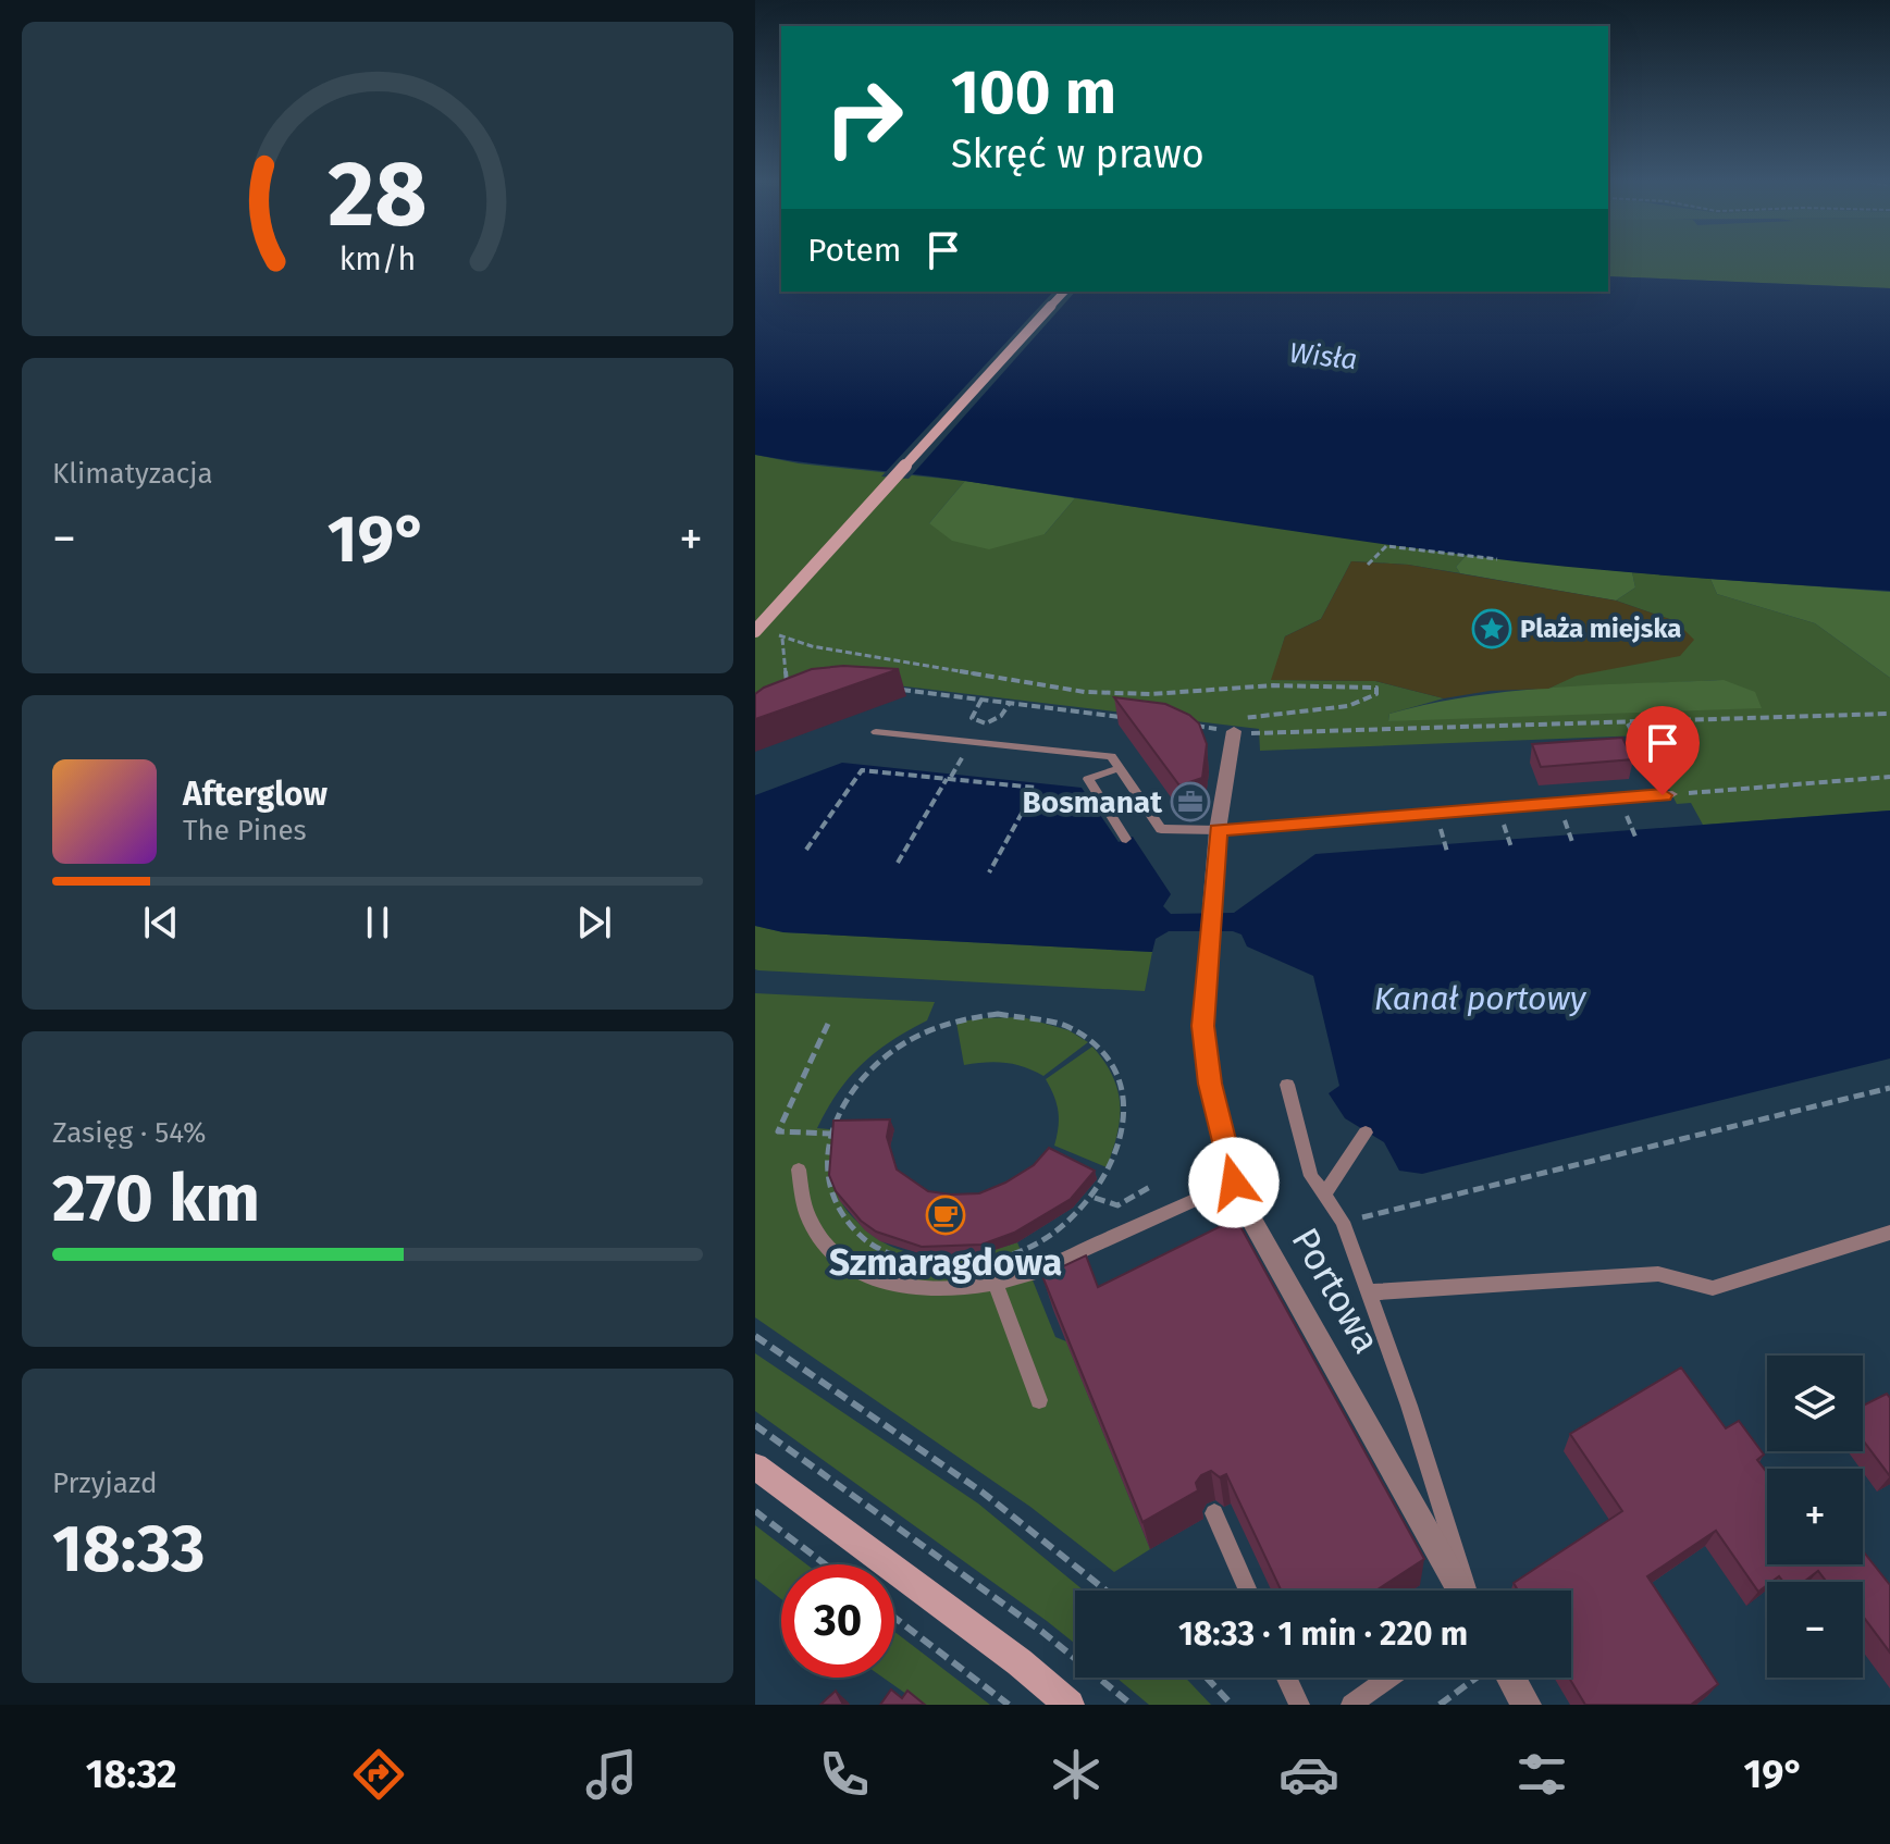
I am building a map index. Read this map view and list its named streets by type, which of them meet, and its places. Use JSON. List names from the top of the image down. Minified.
{"streets":{"street":["Portowa"]},"water":["Wisła","Kanał portowy"],"places":{"place":["Plaża miejska"],"office":["Bosmanat"],"cafe":["Szmaragdowa"]},"page":{"turn":["100 m","Skręć w prawo"],"then":"Potem","tile":["Klimatyzacja",["Zasięg · 54%","270 km"],["Przyjazd","18:33"]],"heat":["−","19°","+"],"song":["Afterglow","The Pines"],"map_buttons":["+","−"],"limit":"30","trip":"18:33 · 1 min · 220 m","tabs":["18:32","19°"],"gauge":["28","km/h"]}}
